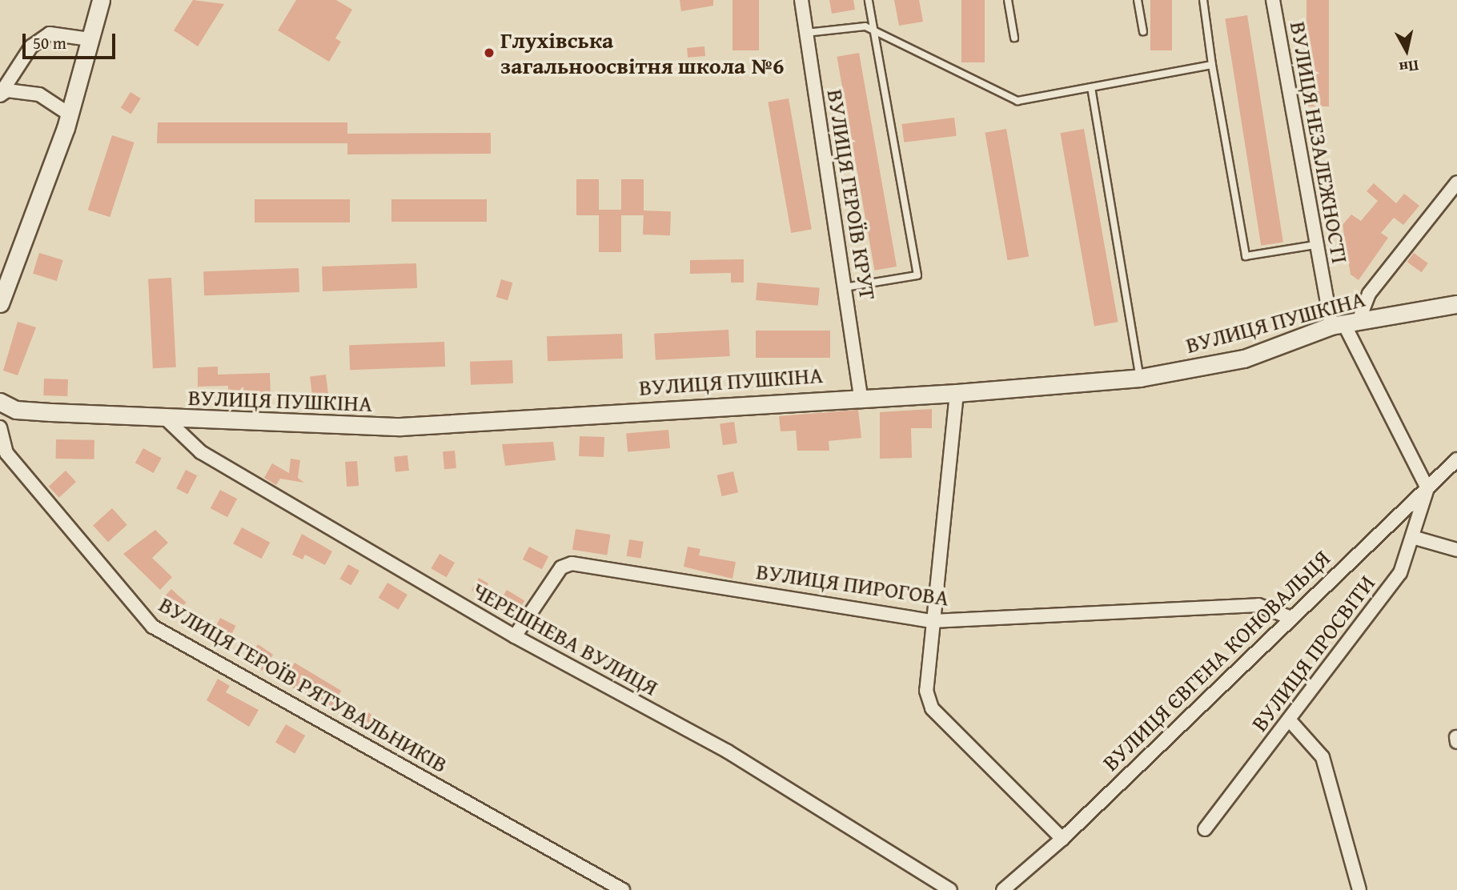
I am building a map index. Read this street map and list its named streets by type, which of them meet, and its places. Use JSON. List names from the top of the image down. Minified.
{"streets":{"street":["ВУЛИЦЯ НЕЗАЛЕЖНОСТІ","ВУЛИЦЯ ГЕРОЇВ КРУТ","ВУЛИЦЯ ПУШКІНА","ВУЛИЦЯ ПИРОГОВА","ЧЕРЕШНЕВА ВУЛИЦЯ","ВУЛИЦЯ ПРОСВІТИ","ВУЛИЦЯ ЄВГЕНА КОНОВАЛЬЦЯ","ВУЛИЦЯ ГЕРОЇВ РЯТУВАЛЬНИКІВ"]},"crossings":[["ВУЛИЦЯ НЕЗАЛЕЖНОСТІ","ВУЛИЦЯ ПУШКІНА"],["ВУЛИЦЯ НЕЗАЛЕЖНОСТІ","ВУЛИЦЯ ПРОСВІТИ"],["ВУЛИЦЯ НЕЗАЛЕЖНОСТІ","ВУЛИЦЯ ЄВГЕНА КОНОВАЛЬЦЯ"],["ВУЛИЦЯ ГЕРОЇВ КРУТ","ВУЛИЦЯ ПУШКІНА"],["ВУЛИЦЯ ПУШКІНА","ЧЕРЕШНЕВА ВУЛИЦЯ"],["ВУЛИЦЯ ПИРОГОВА","ЧЕРЕШНЕВА ВУЛИЦЯ"],["ВУЛИЦЯ ПИРОГОВА","ВУЛИЦЯ ЄВГЕНА КОНОВАЛЬЦЯ"],["ВУЛИЦЯ ПРОСВІТИ","ВУЛИЦЯ ЄВГЕНА КОНОВАЛЬЦЯ"]],"places":["Глухівська загальноосвітня школа №6"],"scale_bar":"50 m","north":"bottom"}
